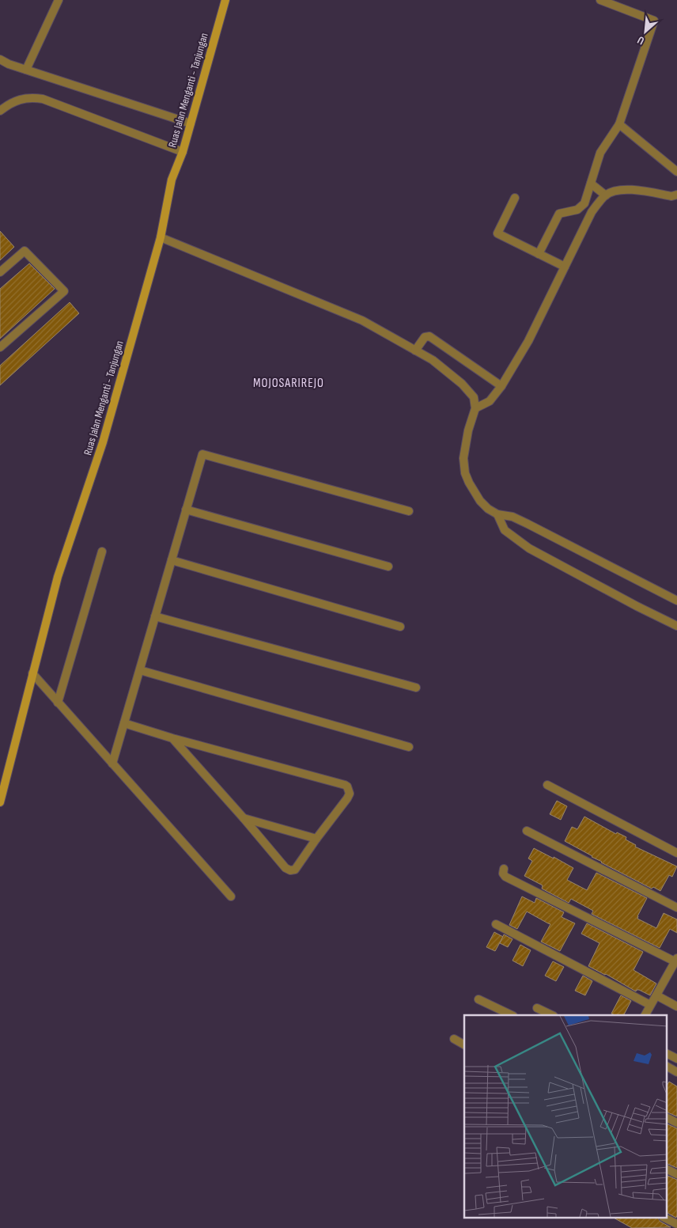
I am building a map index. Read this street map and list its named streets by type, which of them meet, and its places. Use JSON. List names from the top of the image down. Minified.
{"streets":{"main road":["Ruas Jalan Menganti - Tanjungan"]},"districts":["MOJOSARIREJO"],"north":"bottom left"}
